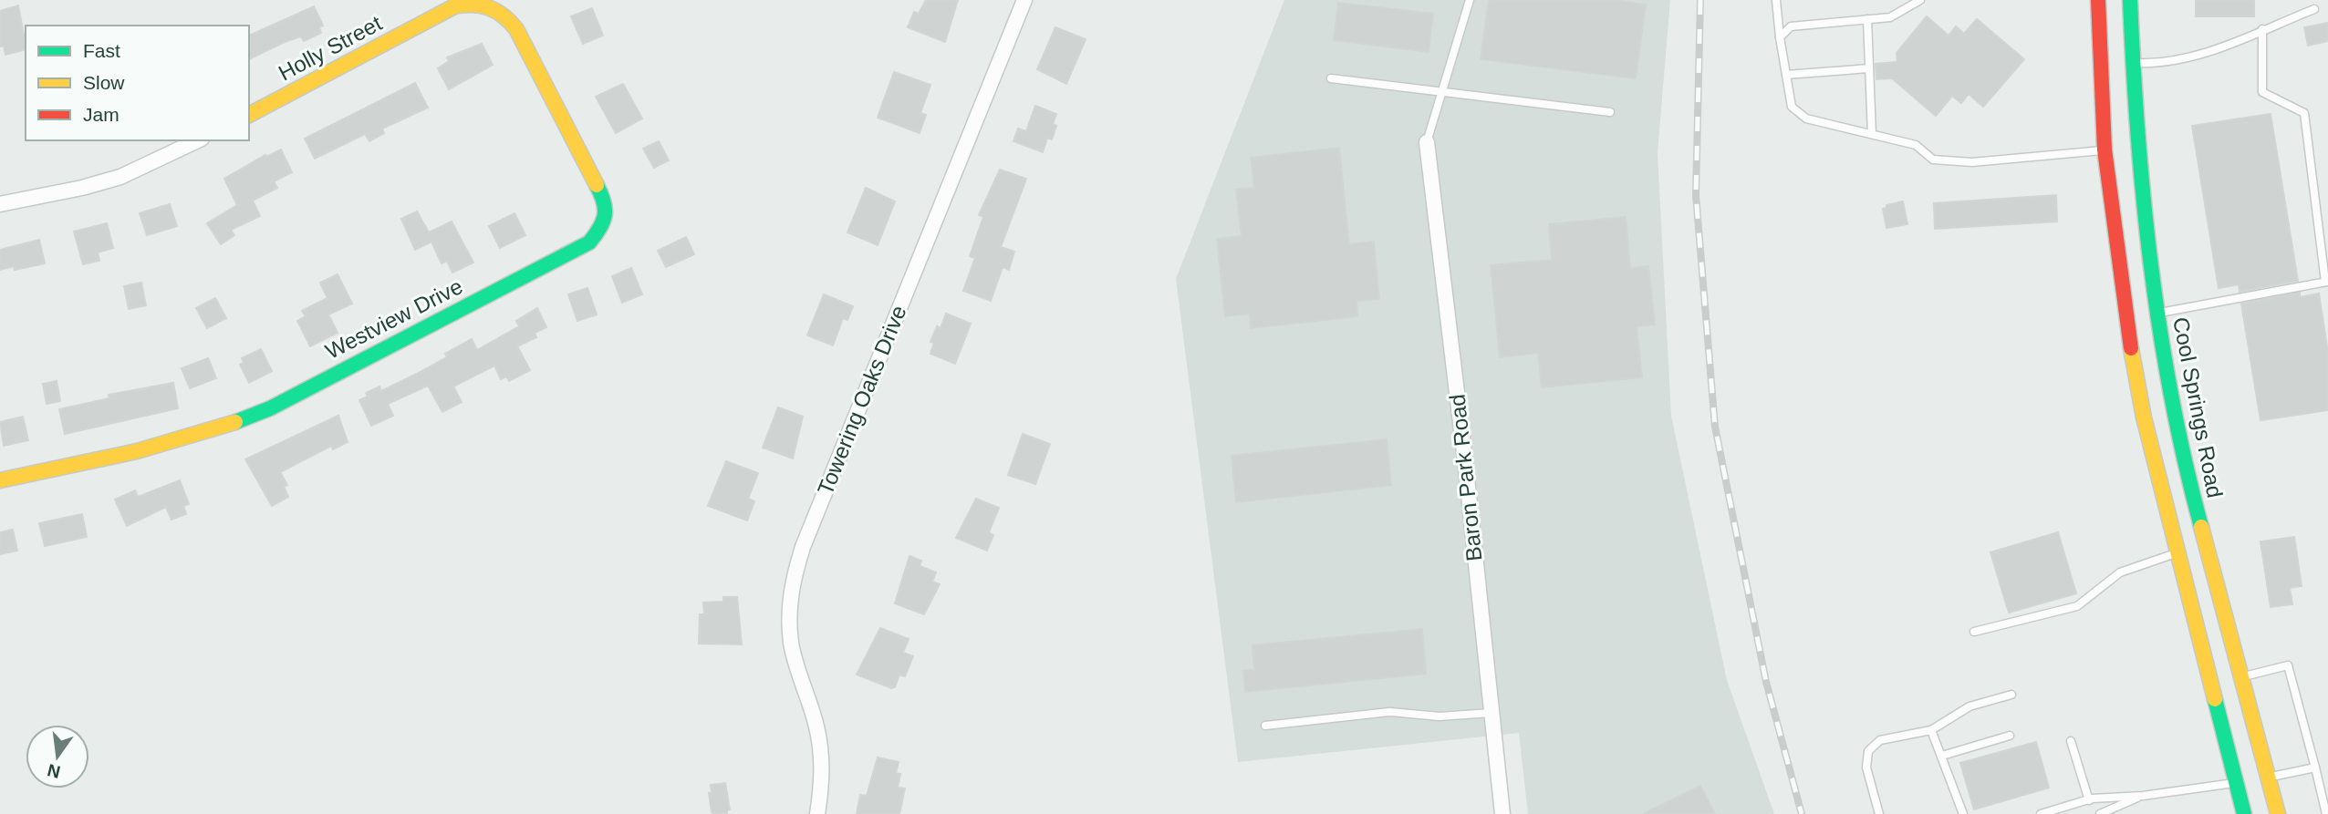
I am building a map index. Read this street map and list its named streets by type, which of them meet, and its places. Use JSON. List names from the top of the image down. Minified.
{"streets":{"main road":["Holly Street","Westview Drive","Cool Springs Road"],"street":["Towering Oaks Drive","Baron Park Road"]},"crossings":[["Holly Street","Westview Drive"]],"legend":["Fast","Slow","Jam"],"north":"bottom"}
